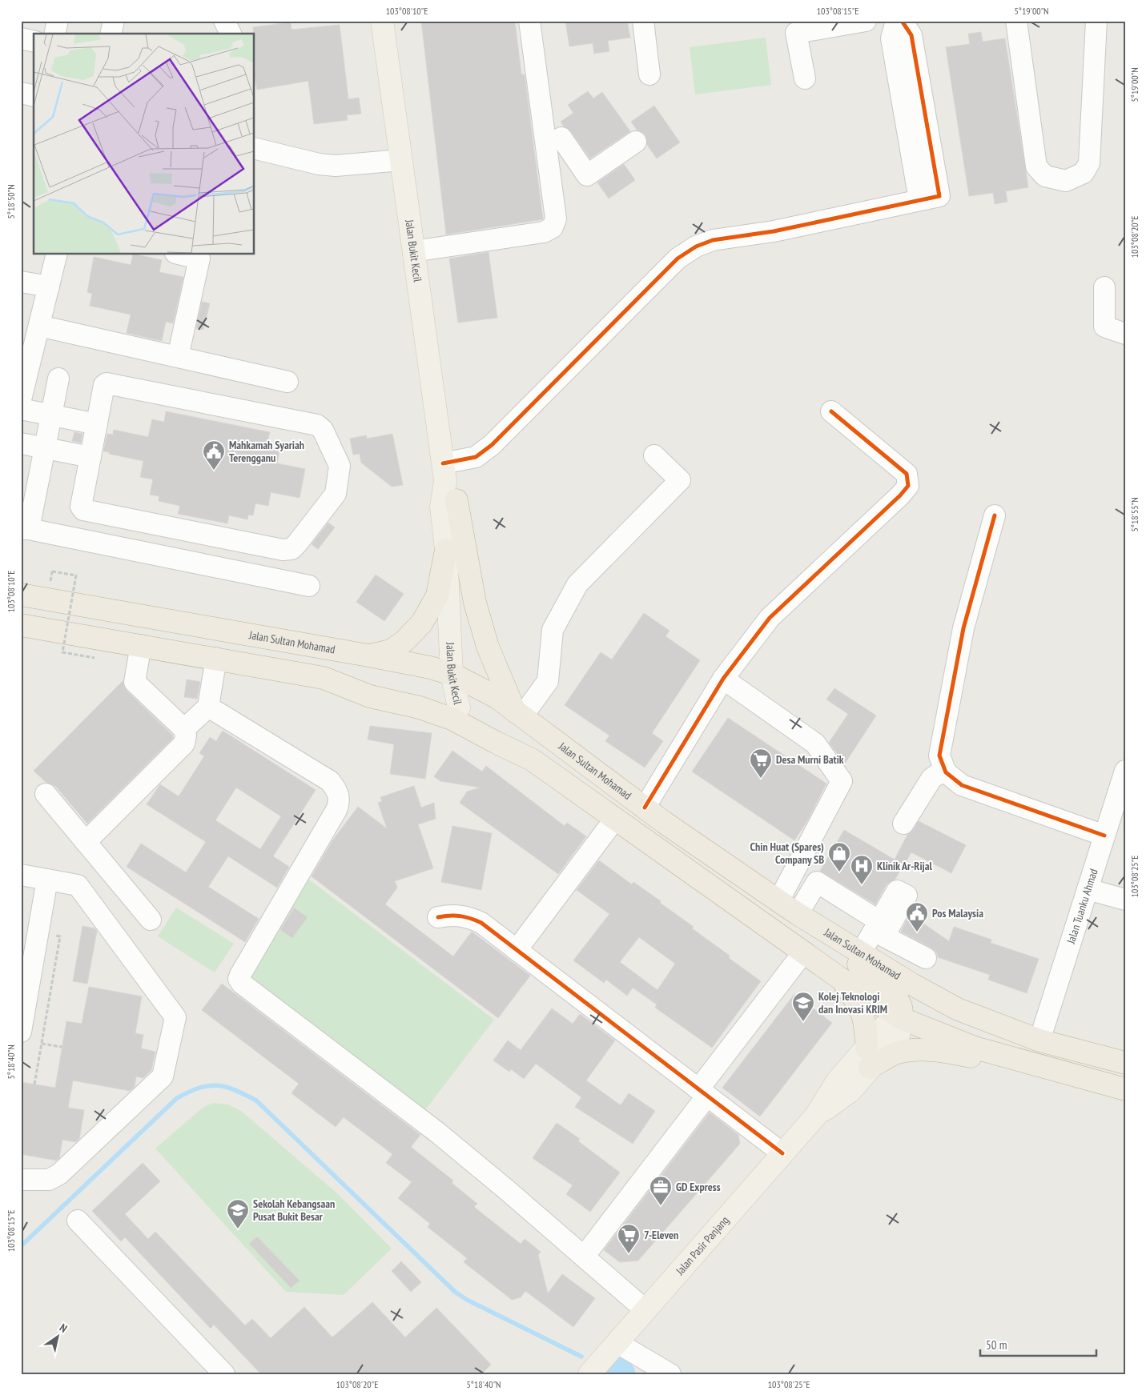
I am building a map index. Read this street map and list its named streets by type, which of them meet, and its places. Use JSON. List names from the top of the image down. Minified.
{"streets":{"highway":["Jalan Sultan Mohamad"],"main road":["Jalan Bukit Kecil","Jalan Pasir Panjang"],"street":["Jalan Tuanku Ahmad"]},"crossings":[["Jalan Bukit Kecil","Jalan Sultan Mohamad"],["Jalan Sultan Mohamad","Jalan Tuanku Ahmad"]],"places":{"public building":["Mahkamah Syariah Terengganu","Pos Malaysia"],"supermarket":["Desa Murni Batik","7-Eleven"],"shop":["Chin Huat (Spares) Company SB"],"hospital":["Klinik Ar-Rijal"],"school or university":["Kolej Teknologi dan Inovasi KRIM","Sekolah Kebangsaan Pusat Bukit Besar"],"office":["GD Express"]},"scale_bar":"50 m","north":"top right","coordinates":["103°08'10\"E","103°08'15\"E","5°19'00\"N","5°18'50\"N","103°08'20\"E","5°18'55\"N","103°08'25\"E","5°18'40\"N"]}
